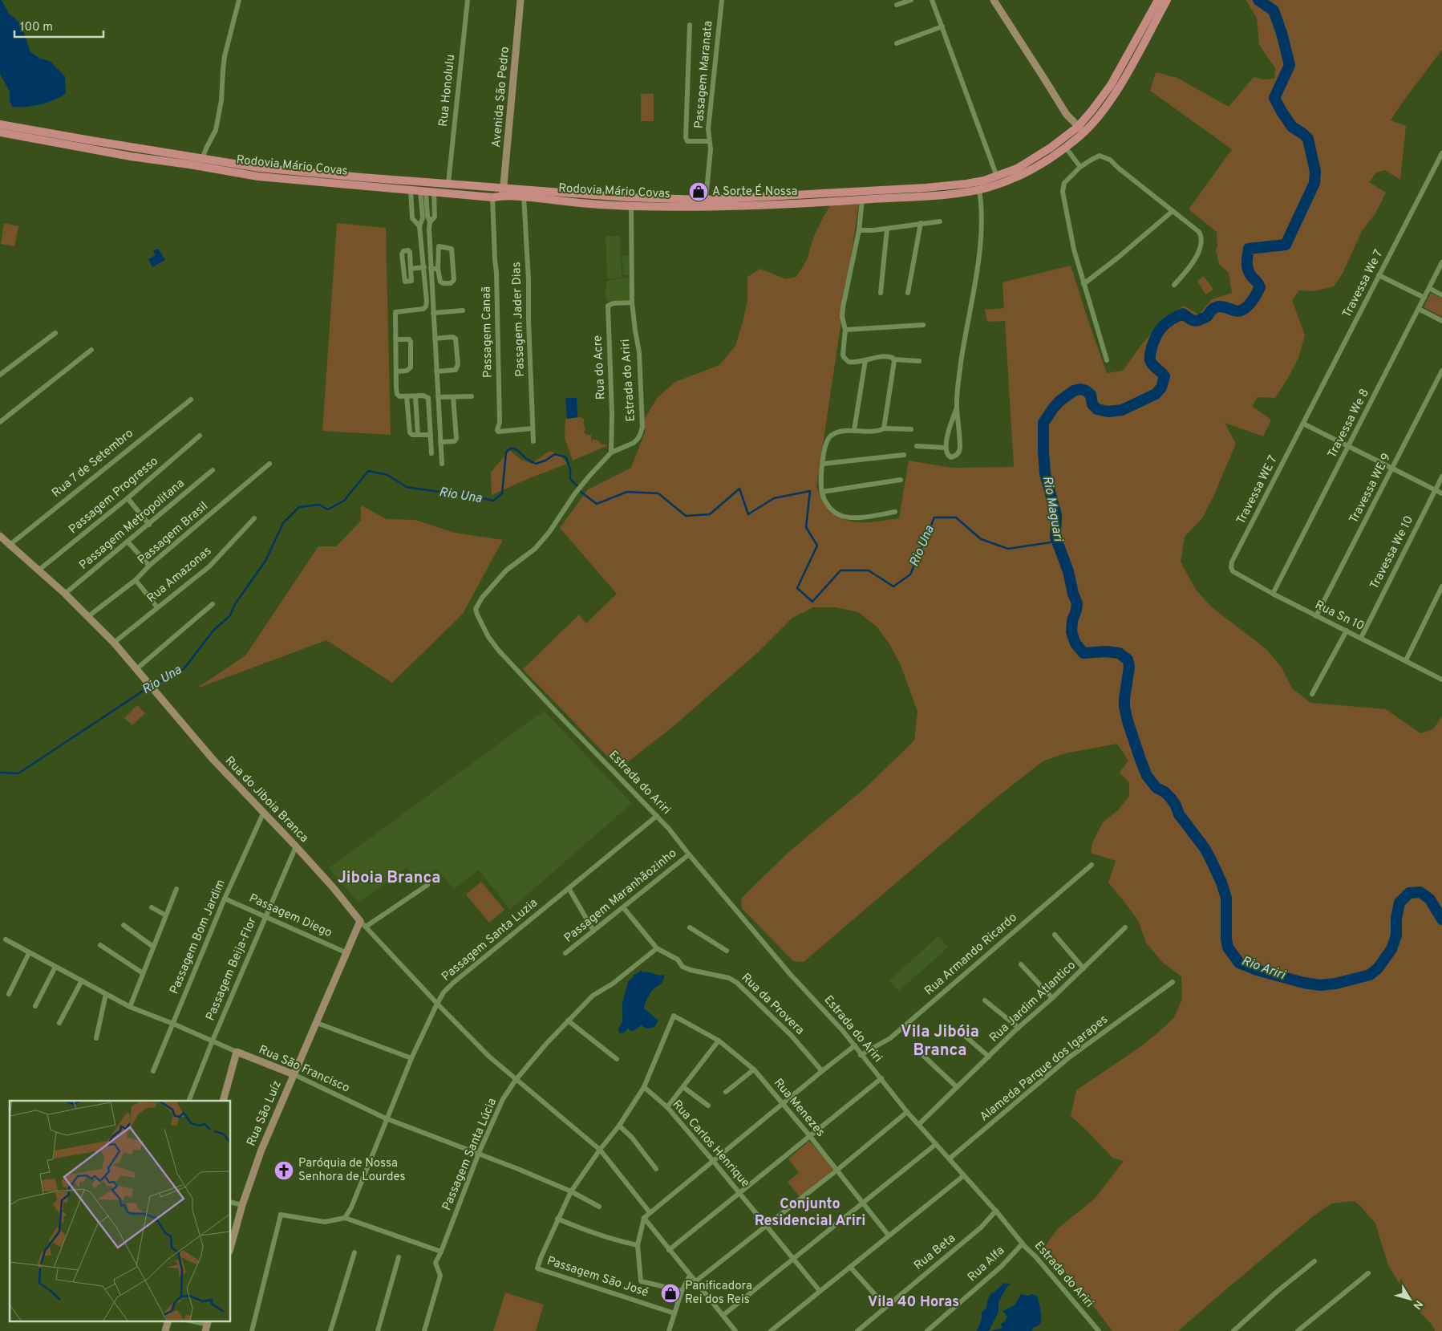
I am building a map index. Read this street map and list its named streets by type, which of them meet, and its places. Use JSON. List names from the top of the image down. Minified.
{"streets":{"main road":["Avenida São Pedro","Rodovia Mário Covas","Rua do Jiboia Branca","Rua São Francisco","Rua São Luíz"],"street":["Passagem Maranata","Rua Honolulu","Travessa We 7","Passagem Jader Dias","Passagem Canaã","Rua do Acre","Estrada do Ariri","Travessa We 8","Rua 7 de Setembro","Travessa WE 9","Travessa WE 7","Passagem Progresso","Passagem Metropolitana","Passagem Brasil","Travessa We 10","Rua Amazonas","Rua Sn 10","Passagem Maranhãozinho","Passagem Diego","Passagem Bom Jardim","Passagem Santa Luzia","Rua Armando Ricardo","Passagem Beija-Flor","Rua Jardim Atlantico","Rua da Provera","Alameda Parque dos Igarapes","Rua Menezes","Rua Carlos Henrique","Passagem Santa Lúcia","Rua Beta","Rua Alfa","Passagem São José"]},"crossings":[["Passagem Maranata","Rodovia Mário Covas"],["Rua Honolulu","Rodovia Mário Covas"],["Avenida São Pedro","Rodovia Mário Covas"],["Rodovia Mário Covas","Passagem Jader Dias"],["Rodovia Mário Covas","Passagem Canaã"],["Rodovia Mário Covas","Estrada do Ariri"],["Travessa We 7","Travessa WE 7"],["Passagem Jader Dias","Passagem Canaã"],["Rua do Acre","Estrada do Ariri"],["Estrada do Ariri","Passagem Maranhãozinho"],["Estrada do Ariri","Passagem Santa Luzia"],["Estrada do Ariri","Rua Armando Ricardo"],["Estrada do Ariri","Rua Jardim Atlantico"],["Estrada do Ariri","Alameda Parque dos Igarapes"],["Estrada do Ariri","Rua Beta"],["Estrada do Ariri","Rua Alfa"],["Travessa We 8","Rua Sn 10"],["Rua 7 de Setembro","Rua do Jiboia Branca"],["Travessa WE 9","Rua Sn 10"],["Travessa WE 7","Rua Sn 10"],["Passagem Progresso","Rua do Jiboia Branca"],["Passagem Metropolitana","Rua do Jiboia Branca"],["Passagem Brasil","Rua do Jiboia Branca"],["Travessa We 10","Rua Sn 10"],["Rua Amazonas","Rua do Jiboia Branca"],["Rua do Jiboia Branca","Passagem Bom Jardim"],["Rua do Jiboia Branca","Passagem Santa Luzia"],["Rua do Jiboia Branca","Passagem Beija-Flor"],["Rua do Jiboia Branca","Rua São Luíz"],["Rua do Jiboia Branca","Passagem Santa Lúcia"],["Passagem Diego","Passagem Bom Jardim"],["Passagem Diego","Passagem Beija-Flor"],["Passagem Diego","Rua São Luíz"],["Passagem Bom Jardim","Rua São Francisco"],["Passagem Santa Luzia","Rua São Francisco"],["Passagem Beija-Flor","Rua São Francisco"],["Rua da Provera","Passagem Santa Lúcia"],["Rua São Francisco","Rua São Luíz"],["Rua São Francisco","Passagem Santa Lúcia"],["Rua Menezes","Rua Carlos Henrique"]],"districts":["Jiboia Branca","Vila Jibóia Branca","Conjunto Residencial Ariri","Vila 40 Horas"],"water":["Rio Una","Rio Maguari","Rio Ariri"],"places":{"shop":["A Sorte É Nossa","Panificadora Rei dos Reis"],"church":["Paróquia de Nossa Senhora de Lourdes"]},"scale_bar":"100 m","north":"bottom right"}
